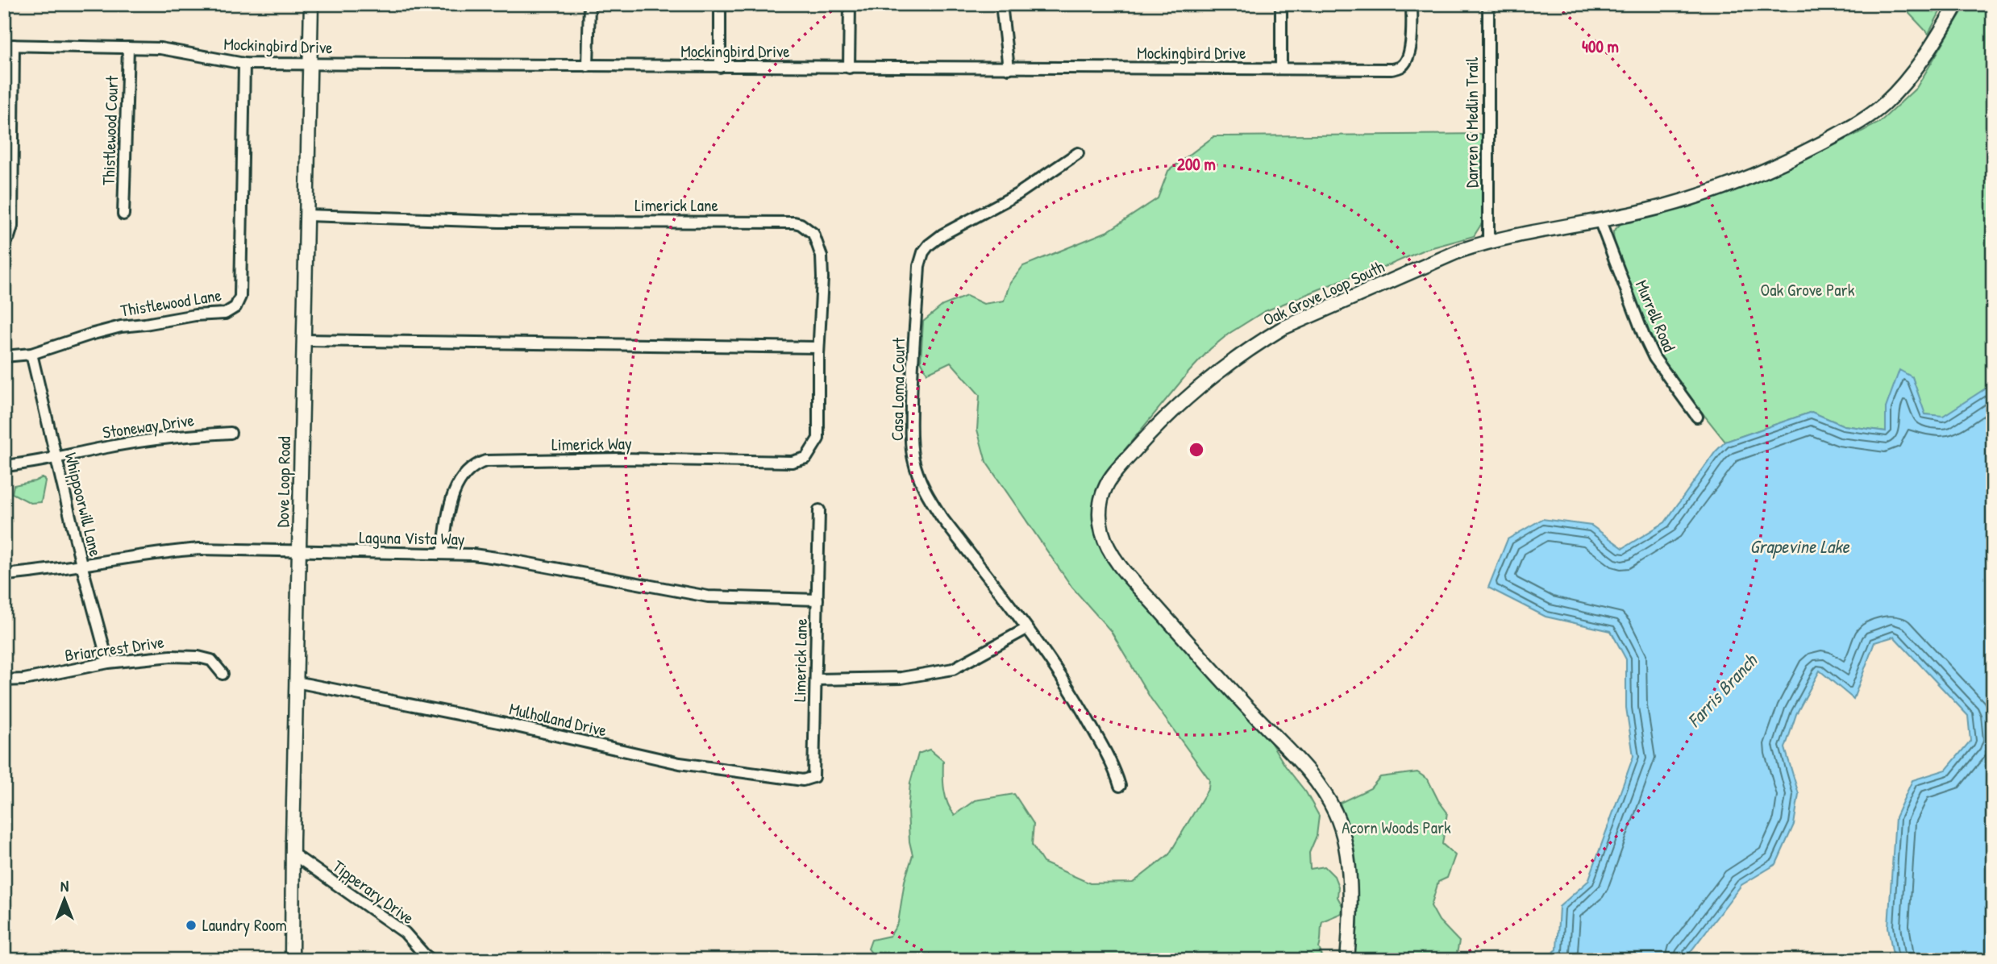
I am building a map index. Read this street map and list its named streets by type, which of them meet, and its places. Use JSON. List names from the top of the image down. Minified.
{"streets":{"street":["Mockingbird Drive","Darren G Medlin Trail","Thistlewood Court","Limerick Lane","Oak Grove Loop South","Thistlewood Lane","Murrell Road","Casa Loma Court","Stoneway Drive","Limerick Way","Dove Loop Road","Whippoorwill Lane","Laguna Vista Way","Briarcrest Drive","Mulholland Drive","Tipperary Drive"]},"crossings":[["Mockingbird Drive","Thistlewood Court"],["Mockingbird Drive","Thistlewood Lane"],["Mockingbird Drive","Dove Loop Road"],["Darren G Medlin Trail","Oak Grove Loop South"],["Limerick Lane","Limerick Way"],["Limerick Lane","Dove Loop Road"],["Limerick Lane","Laguna Vista Way"],["Limerick Lane","Mulholland Drive"],["Oak Grove Loop South","Murrell Road"],["Thistlewood Lane","Whippoorwill Lane"],["Stoneway Drive","Whippoorwill Lane"],["Limerick Way","Laguna Vista Way"],["Dove Loop Road","Laguna Vista Way"],["Dove Loop Road","Mulholland Drive"],["Dove Loop Road","Tipperary Drive"],["Whippoorwill Lane","Laguna Vista Way"],["Whippoorwill Lane","Briarcrest Drive"]],"water":["Grapevine Lake","Farris Branch"],"parks":["Oak Grove Park","Acorn Woods Park"],"places":["Laundry Room"],"north":"top","rings":["400 m","200 m"]}
